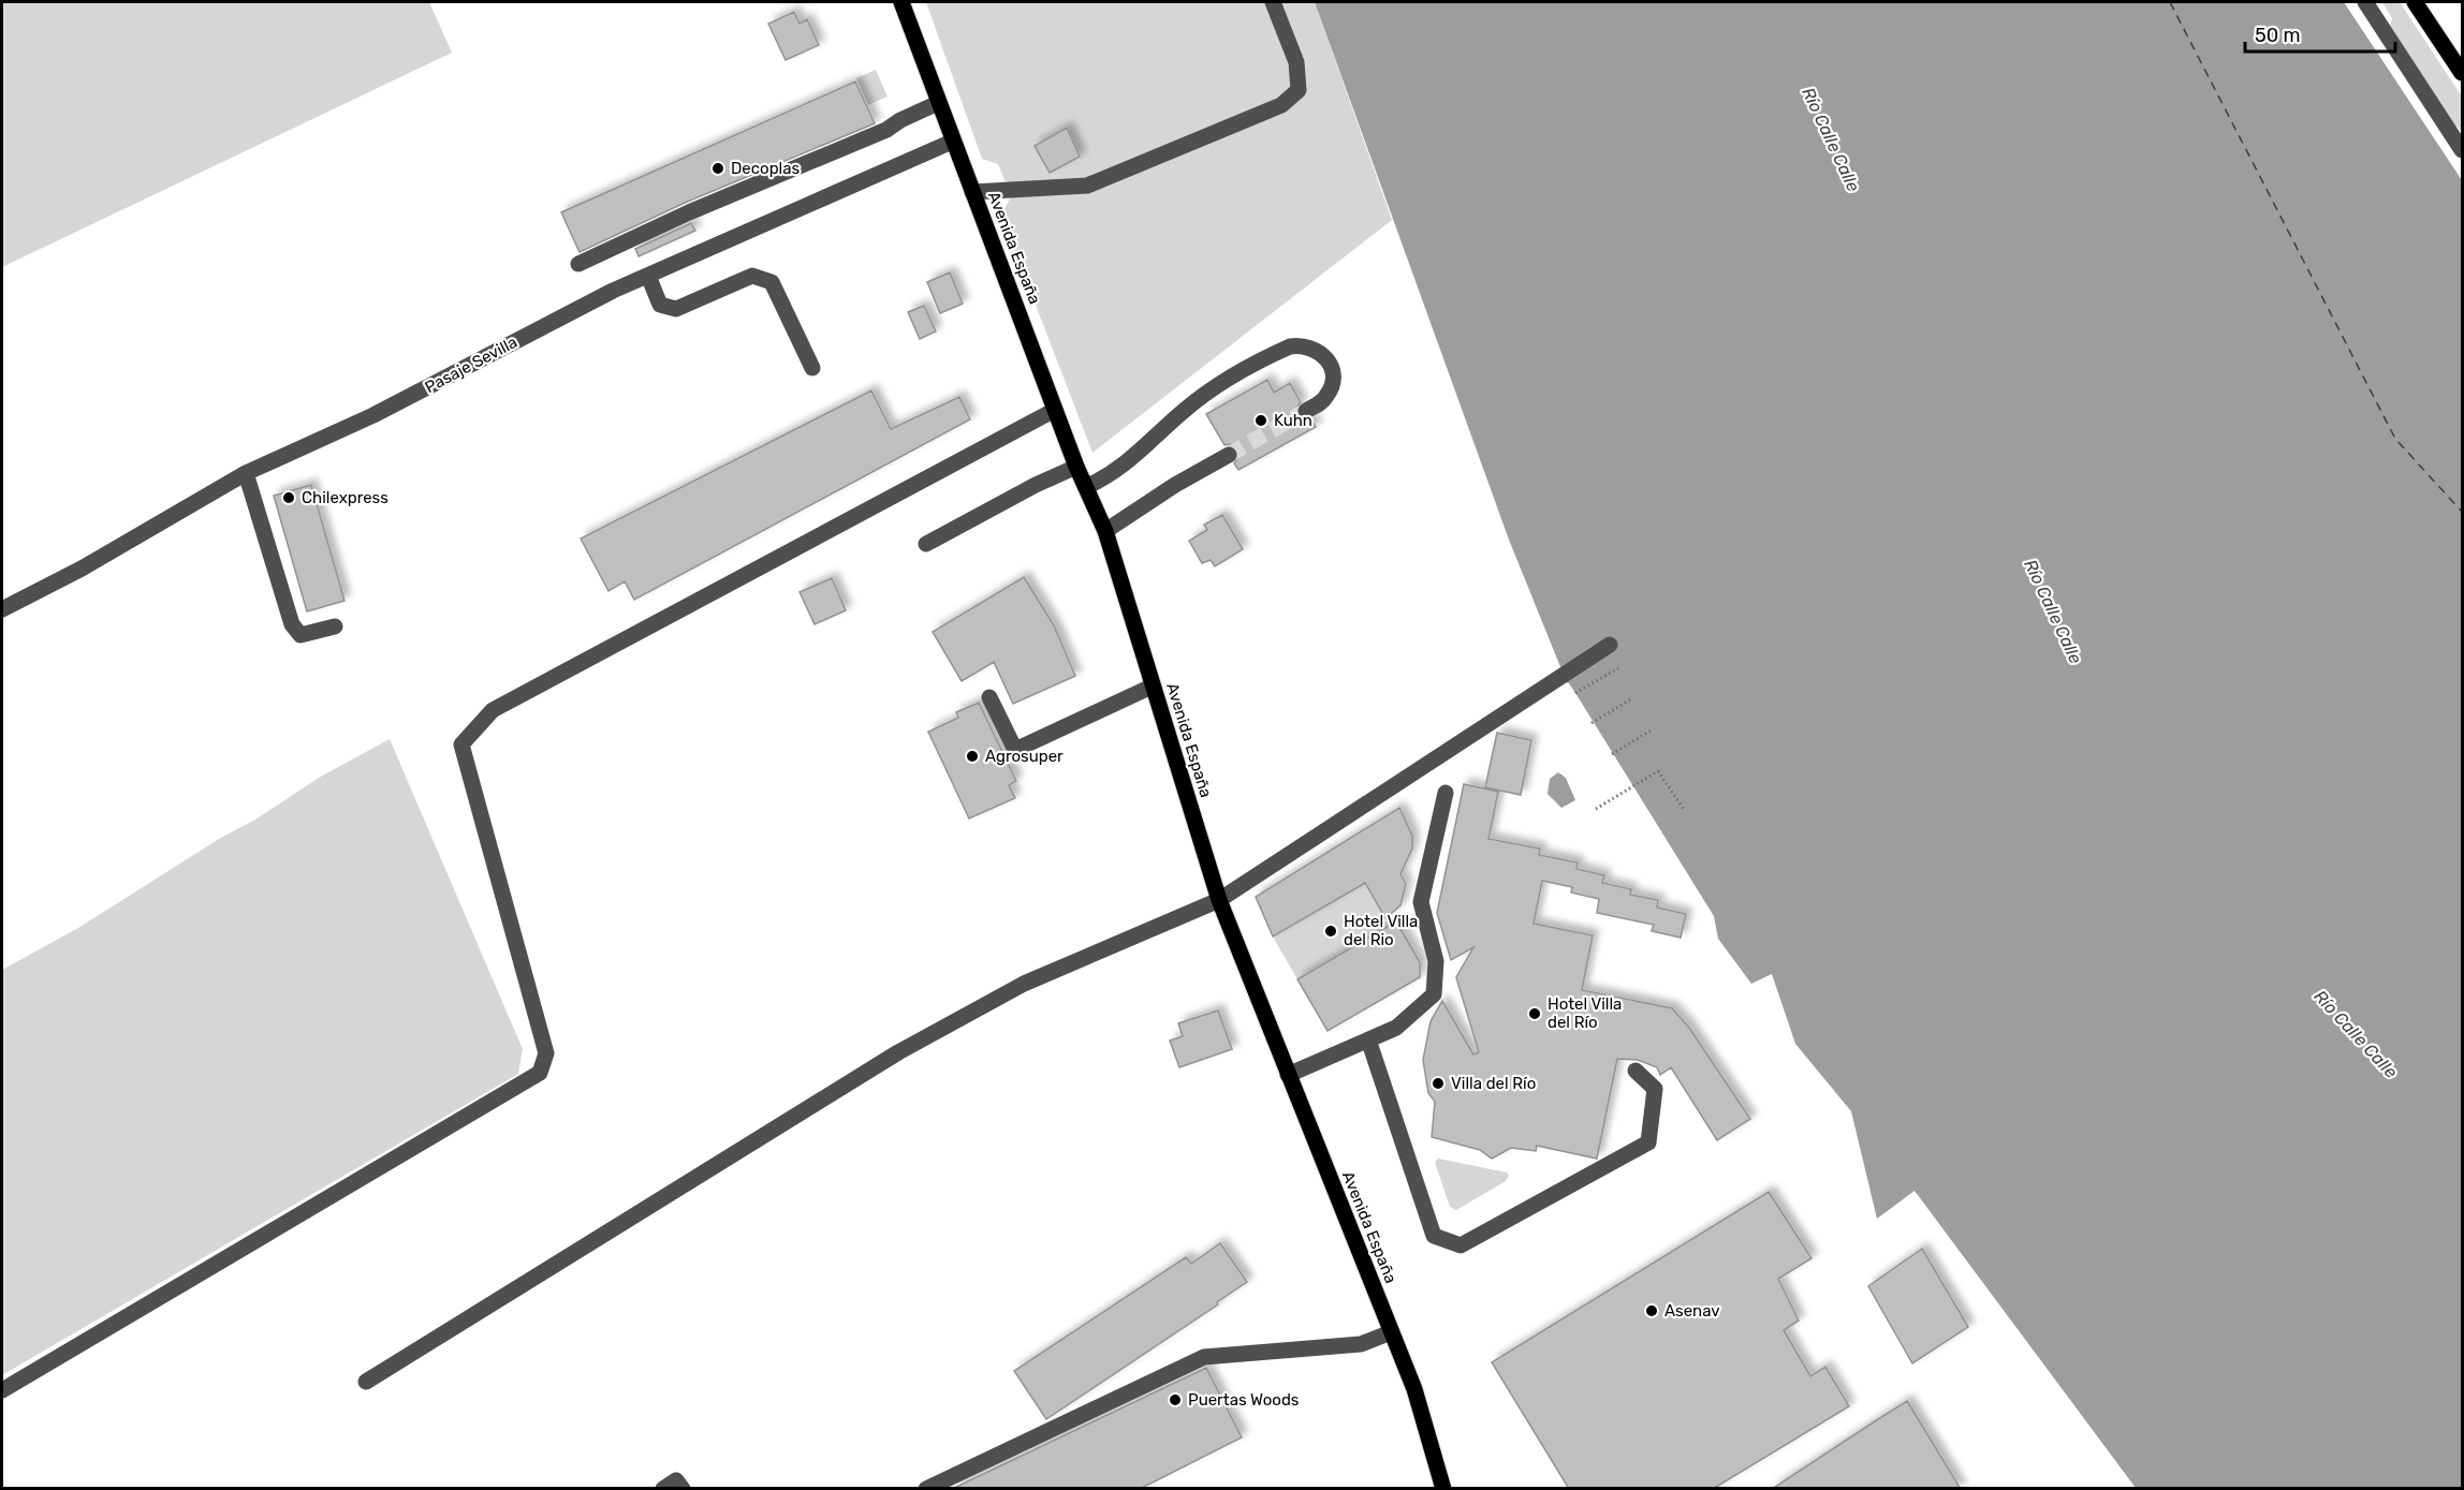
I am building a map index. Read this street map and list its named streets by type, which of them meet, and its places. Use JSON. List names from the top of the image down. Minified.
{"streets":{"main road":["Avenida España"],"street":["Pasaje Sevilla"]},"crossings":[["Avenida España","Pasaje Sevilla"]],"water":["Río Calle Calle"],"places":["Decoplas","Kuhn","Chilexpress","Agrosuper","Hotel Villa del Rio","Hotel Villa del Río","Villa del Río","Asenav","Puertas Woods"],"scale_bar":"50 m"}
